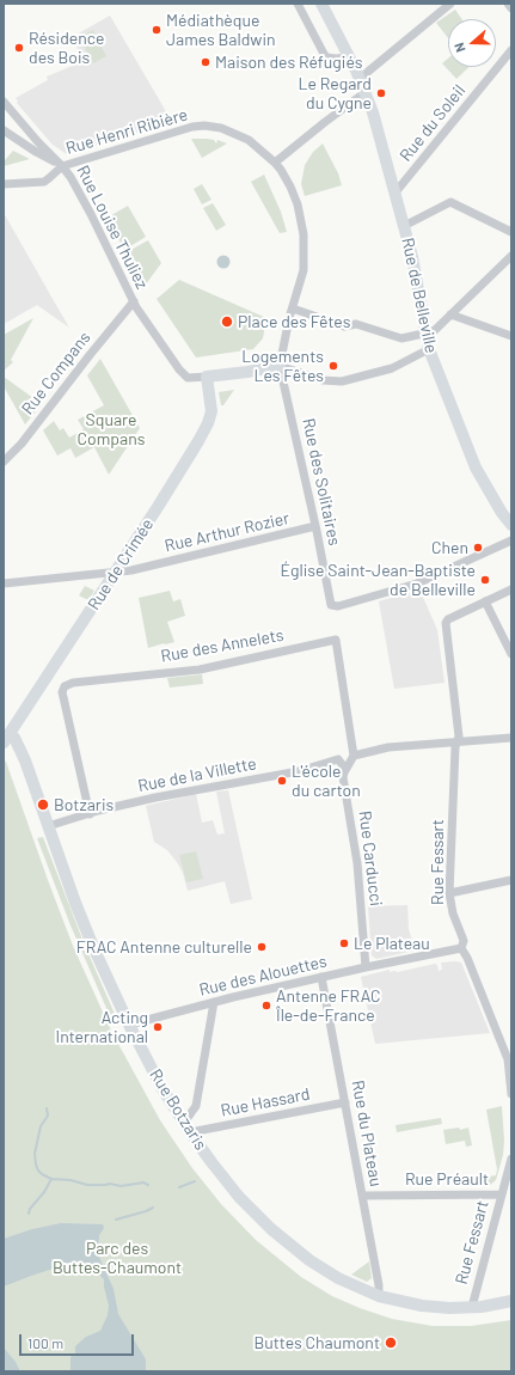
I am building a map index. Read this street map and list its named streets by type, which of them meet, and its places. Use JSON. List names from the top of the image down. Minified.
{"streets":{"street":["Rue du Soleil","Rue Henri Ribière","Rue Louise Thuliez","Rue de Belleville","Rue Compans","Rue des Solitaires","Rue Arthur Rozier","Rue de Crimée","Rue des Annelets","Rue de la Villette","Rue Carducci","Rue Fessart","Rue des Alouettes","Rue Hassard","Rue Botzaris","Rue du Plateau","Rue Préault"]},"crossings":[["Rue du Soleil","Rue de Belleville"],["Rue Henri Ribière","Rue Louise Thuliez"],["Rue Henri Ribière","Rue des Solitaires"],["Rue Louise Thuliez","Rue Compans"],["Rue des Solitaires","Rue Arthur Rozier"],["Rue de Crimée","Rue Botzaris"],["Rue des Annelets","Rue de la Villette"],["Rue de la Villette","Rue Carducci"],["Rue de la Villette","Rue Botzaris"],["Rue Carducci","Rue des Alouettes"],["Rue Fessart","Rue des Alouettes"],["Rue Fessart","Rue Botzaris"],["Rue Fessart","Rue Préault"],["Rue des Alouettes","Rue Botzaris"],["Rue des Alouettes","Rue du Plateau"],["Rue Hassard","Rue Botzaris"],["Rue Hassard","Rue du Plateau"],["Rue Botzaris","Rue du Plateau"],["Rue du Plateau","Rue Préault"]],"parks":["Square Compans","Parc des Buttes-Chaumont"],"places":["Médiathèque James Baldwin","Résidence des Bois","Maison des Réfugiés","Le Regard du Cygne","Place des Fêtes","Logements Les Fêtes","Chen","Église Saint-Jean-Baptiste de Belleville","L'école du carton","Botzaris","Le Plateau","FRAC Antenne culturelle","Antenne FRAC Île-de-France","Acting International","Buttes Chaumont"],"scale_bar":"100 m","north":"left"}
